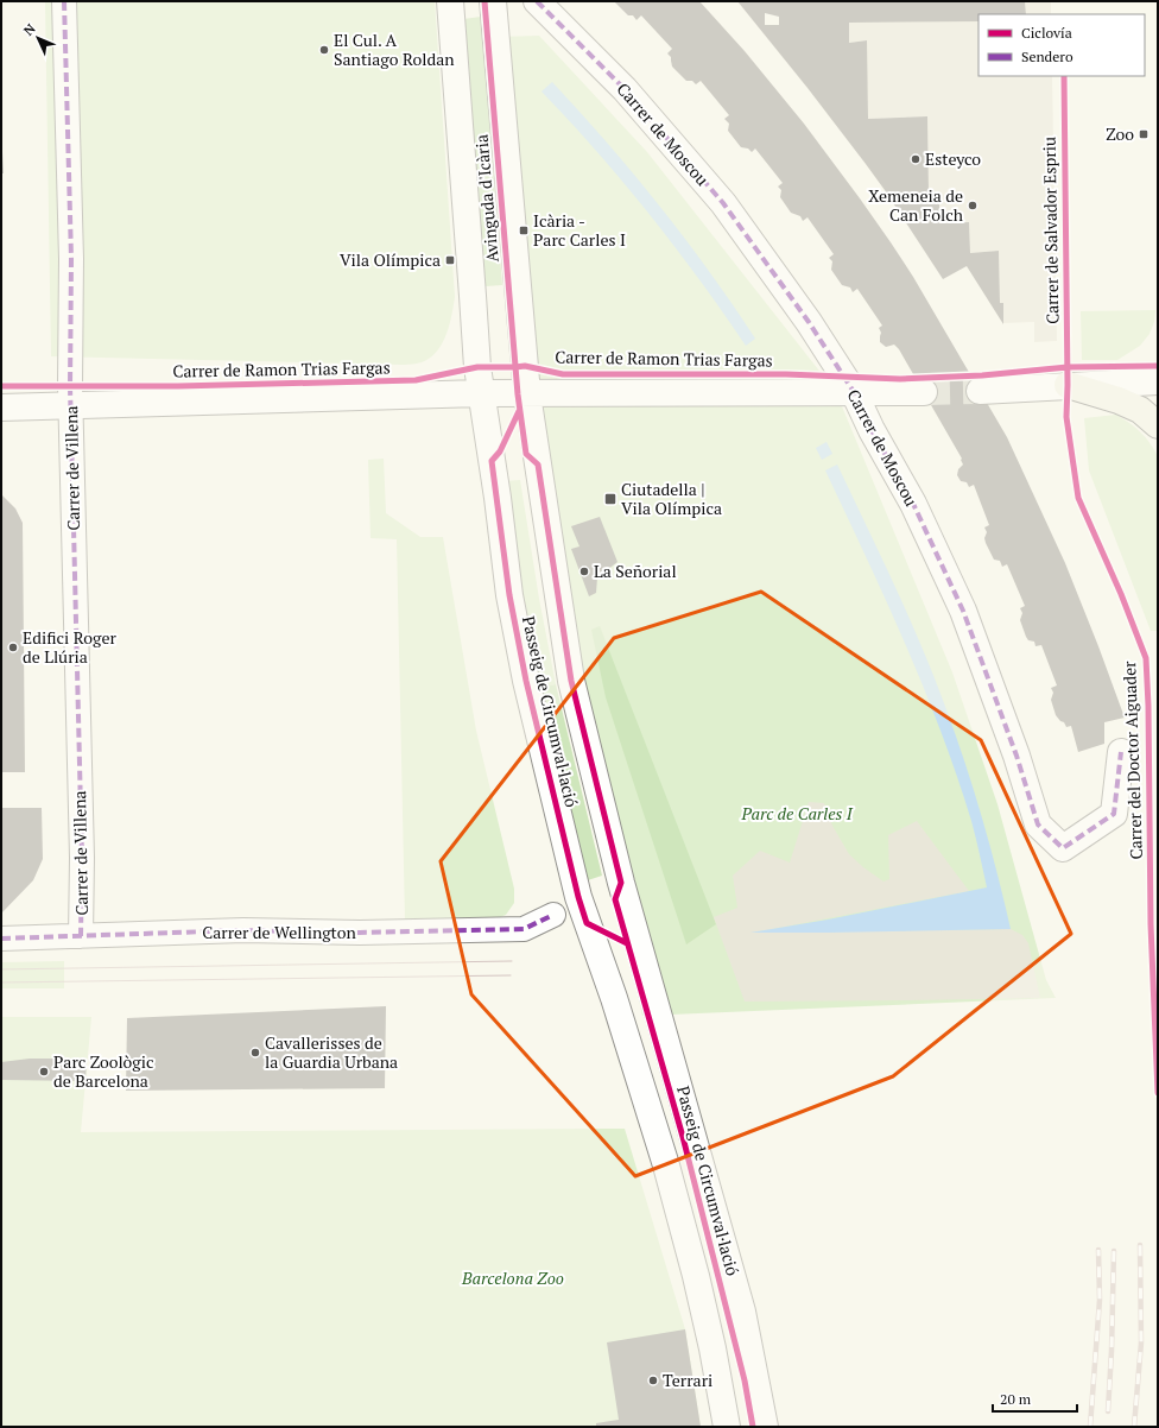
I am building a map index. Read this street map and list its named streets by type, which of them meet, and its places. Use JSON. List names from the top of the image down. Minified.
{"streets":{"street":["Carrer de Moscou","Avinguda d'Icària","Carrer de Ramon Trias Fargas","Carrer de Villena","Passeig de Circumval·lació","Carrer de Wellington"],"cycle path":["Carrer de Salvador Espriu"]},"crossings":[["Carrer de Moscou","Carrer de Ramon Trias Fargas"],["Avinguda d'Icària","Carrer de Ramon Trias Fargas"],["Avinguda d'Icària","Passeig de Circumval·lació"],["Carrer de Ramon Trias Fargas","Carrer de Villena"],["Carrer de Ramon Trias Fargas","Passeig de Circumval·lació"],["Carrer de Villena","Carrer de Wellington"]],"parks":["Parc de Carles I","Barcelona Zoo"],"places":{"other":["El Cul. A Santiago Roldan","Esteyco","Xemeneia de Can Folch","La Señorial","Edifici Roger de Llúria","Cavallerisses de la Guardia Urbana","Parc Zoològic de Barcelona","Terrari"],"transit":["Zoo","Icària - Parc Carles I","Vila Olímpica","Ciutadella | Vila Olímpica"]},"legend":["Ciclovía","Sendero"],"scale_bar":"20 m","north":"top left"}
